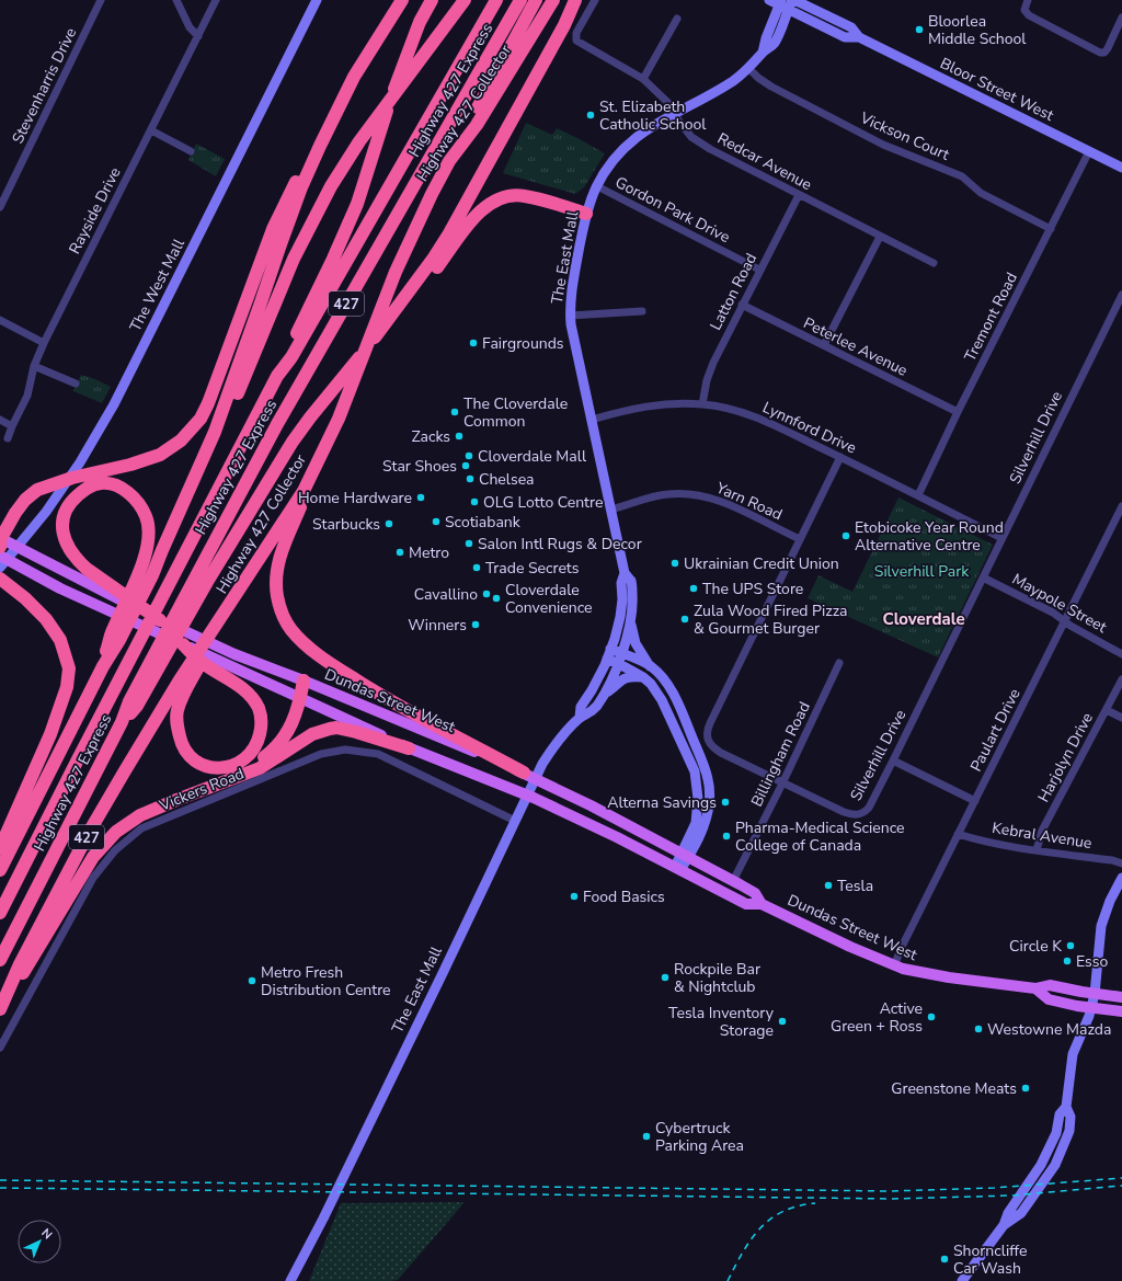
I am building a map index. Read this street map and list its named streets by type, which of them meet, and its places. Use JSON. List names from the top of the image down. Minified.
{"streets":{"highway":["Highway 427 Express","Highway 427 Collector","427"],"main road":["Bloor Street West","The East Mall","The West Mall","Dundas Street West"],"street":["Stevenharris Drive","Vickson Court","Redcar Avenue","Gordon Park Drive","Rayside Drive","Latton Road","Tremont Road","Peterlee Avenue","Lynnford Drive","Silverhill Drive","Yarn Road","Maypole Street","Paulart Drive","Billingham Road","Harjolyn Drive","Vickers Road","Kebral Avenue"]},"crossings":[["Bloor Street West","The East Mall"],["Bloor Street West","Tremont Road"],["Highway 427 Collector","427"],["Vickson Court","The East Mall"],["Vickson Court","Tremont Road"],["Redcar Avenue","The East Mall"],["Redcar Avenue","Latton Road"],["Gordon Park Drive","The East Mall"],["Gordon Park Drive","Latton Road"],["The East Mall","Lynnford Drive"],["The East Mall","Yarn Road"],["The East Mall","Vickers Road"],["Latton Road","Peterlee Avenue"],["Latton Road","Lynnford Drive"],["Tremont Road","Peterlee Avenue"],["Tremont Road","Lynnford Drive"],["Lynnford Drive","Silverhill Drive"],["Silverhill Drive","Yarn Road"],["Silverhill Drive","Maypole Street"],["Silverhill Drive","Billingham Road"],["Maypole Street","Paulart Drive"],["Dundas Street West","Paulart Drive"],["Dundas Street West","Billingham Road"],["Paulart Drive","Kebral Avenue"],["Harjolyn Drive","Kebral Avenue"]],"districts":["Cloverdale"],"parks":["Silverhill Park"],"places":["Bloorlea Middle School","St. Elizabeth Catholic School","Fairgrounds","The Cloverdale Common","Zacks","Cloverdale Mall","Star Shoes","Chelsea","Home Hardware","OLG Lotto Centre","Scotiabank","Starbucks","Etobicoke Year Round Alternative Centre","Salon Intl Rugs & Decor","Metro","Ukrainian Credit Union","Trade Secrets","The UPS Store","Cavallino","Cloverdale Convenience","Zula Wood Fired Pizza & Gourmet Burger","Winners","Alterna Savings","Pharma-Medical Science College of Canada","Tesla","Food Basics","Circle K","Esso","Rockpile Bar & Nightclub","Metro Fresh Distribution Centre","Active Green + Ross","Tesla Inventory Storage","Westowne Mazda","Greenstone Meats","Cybertruck Parking Area","Shorncliffe Car Wash"],"north":"top right"}
